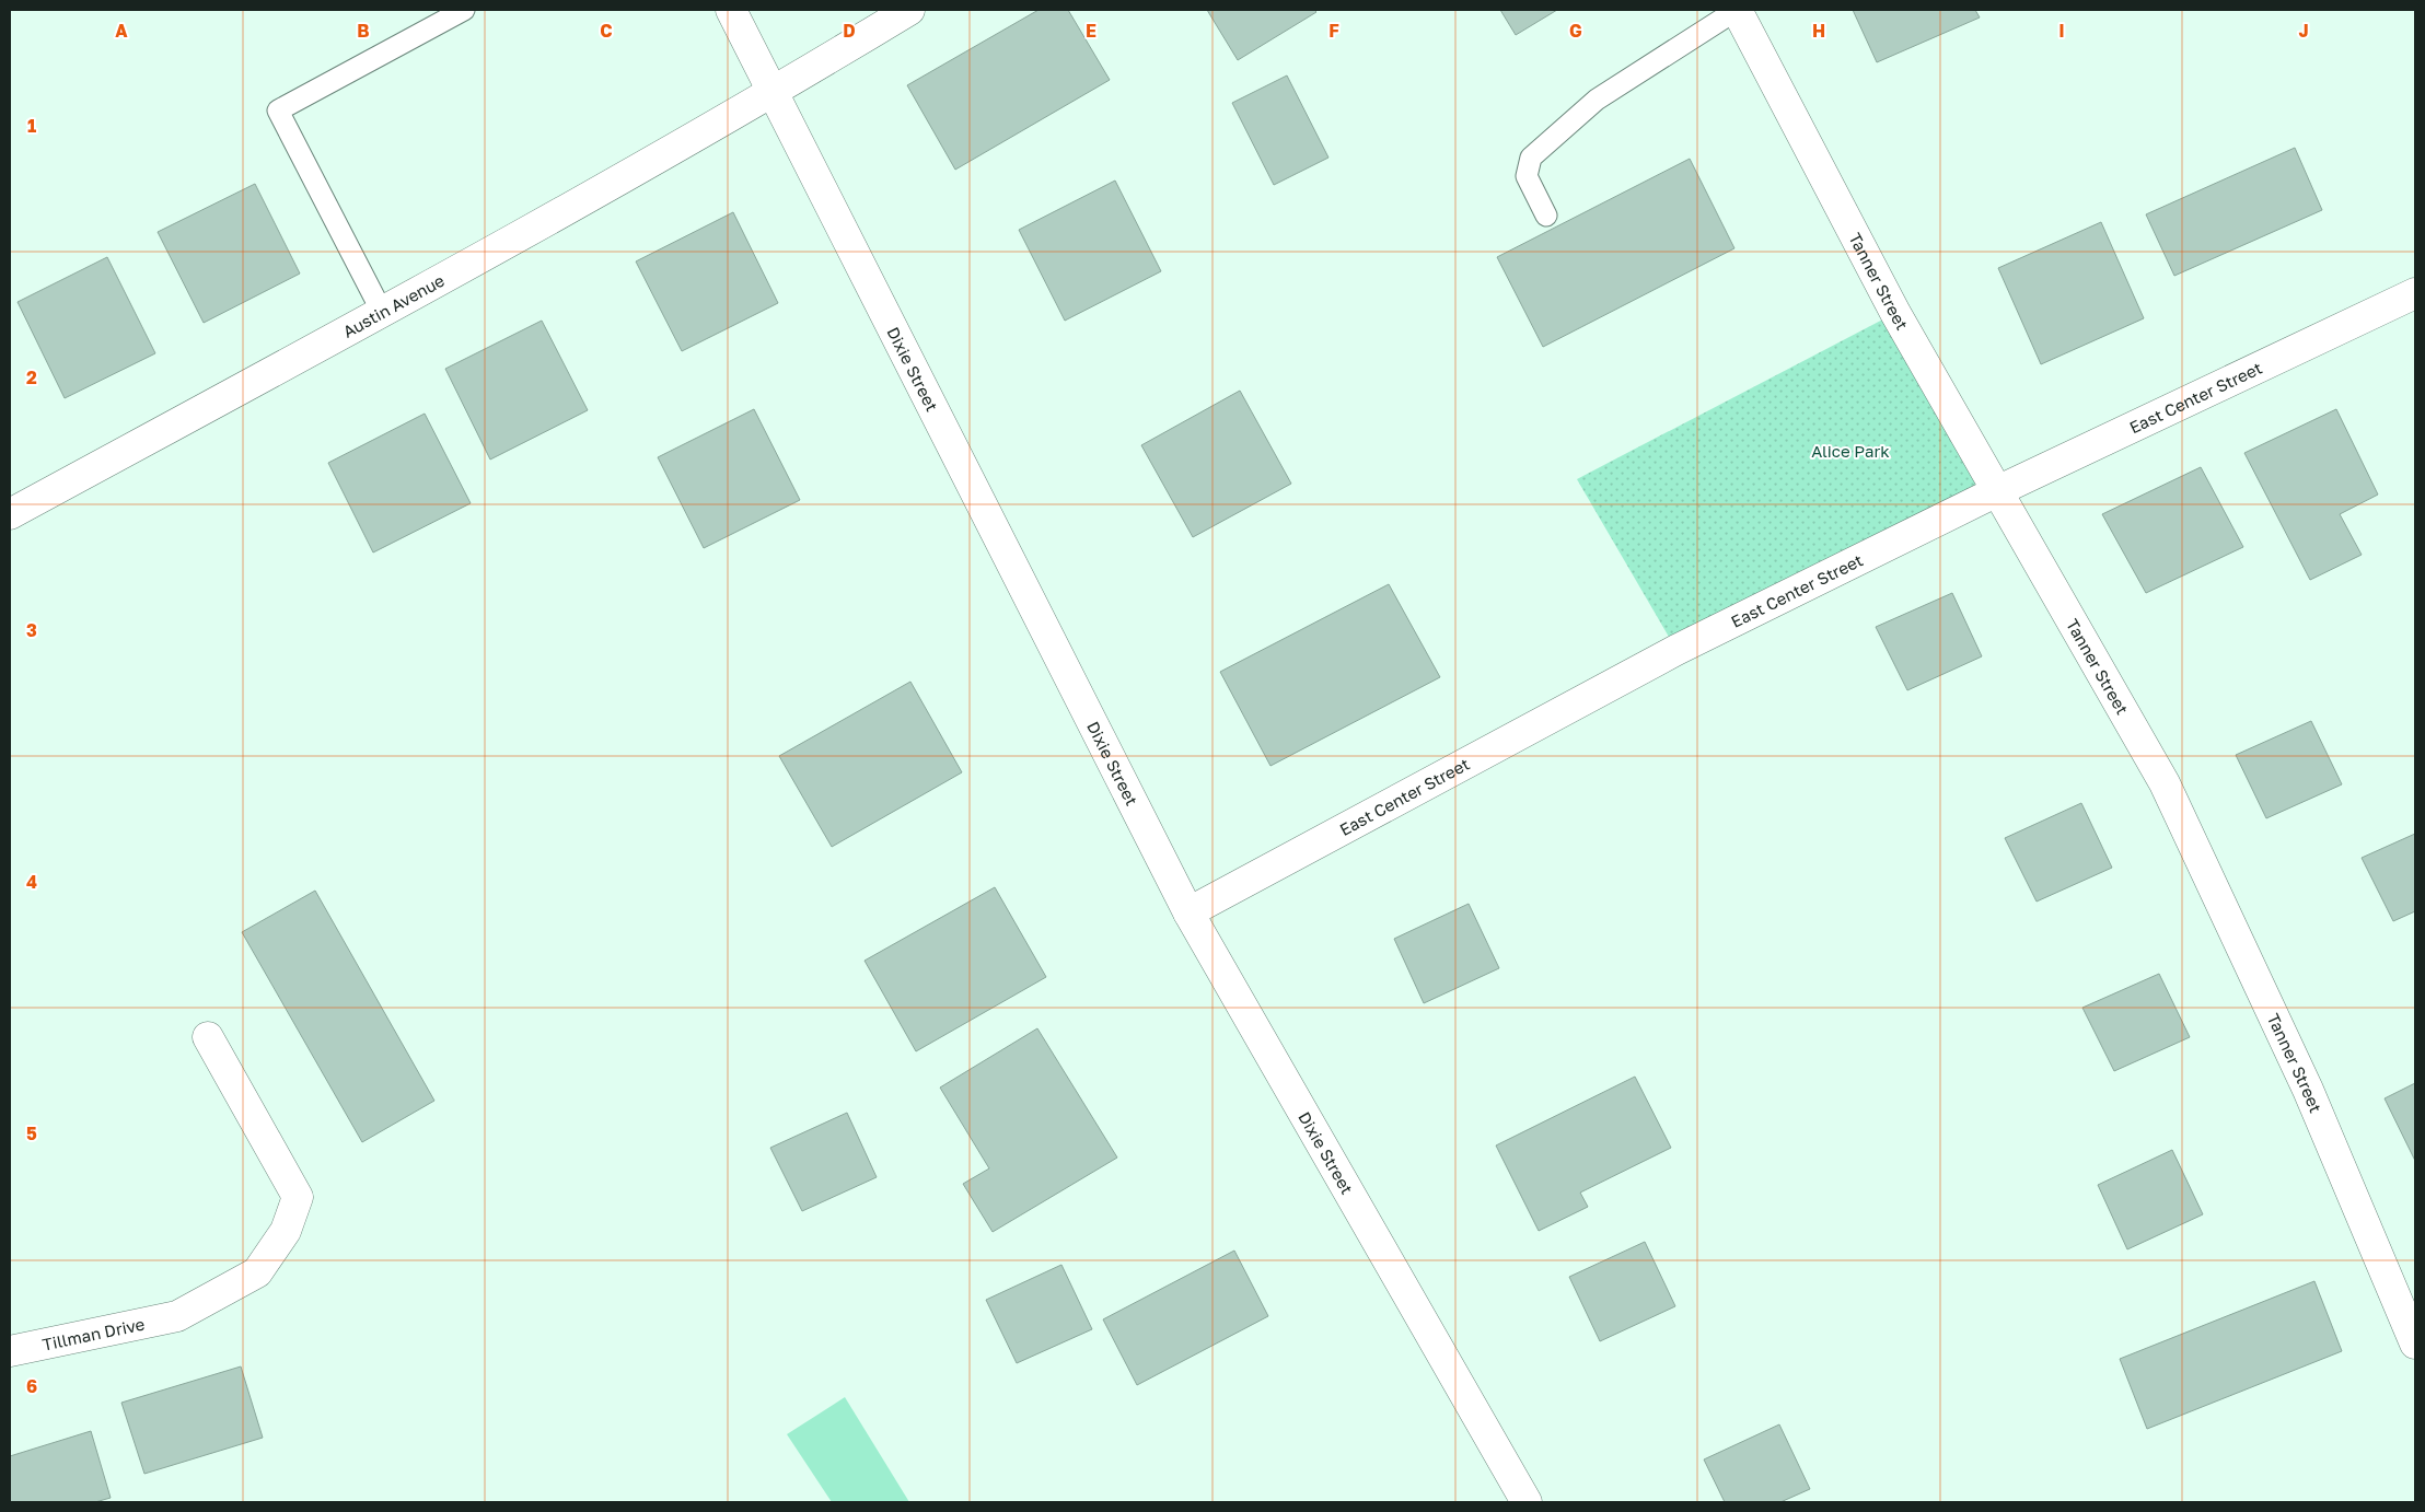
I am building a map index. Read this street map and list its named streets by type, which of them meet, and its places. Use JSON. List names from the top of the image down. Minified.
{"streets":{"street":["Tanner Street","Austin Avenue","Dixie Street","East Center Street","Tillman Drive"]},"crossings":[["Tanner Street","East Center Street"],["Austin Avenue","Dixie Street"],["Dixie Street","East Center Street"]],"parks":["Alice Park"],"grid":{"columns":["A","B","C","D","E","F","G","H","I","J"],"rows":["1","2","3","4","5","6"]}}
